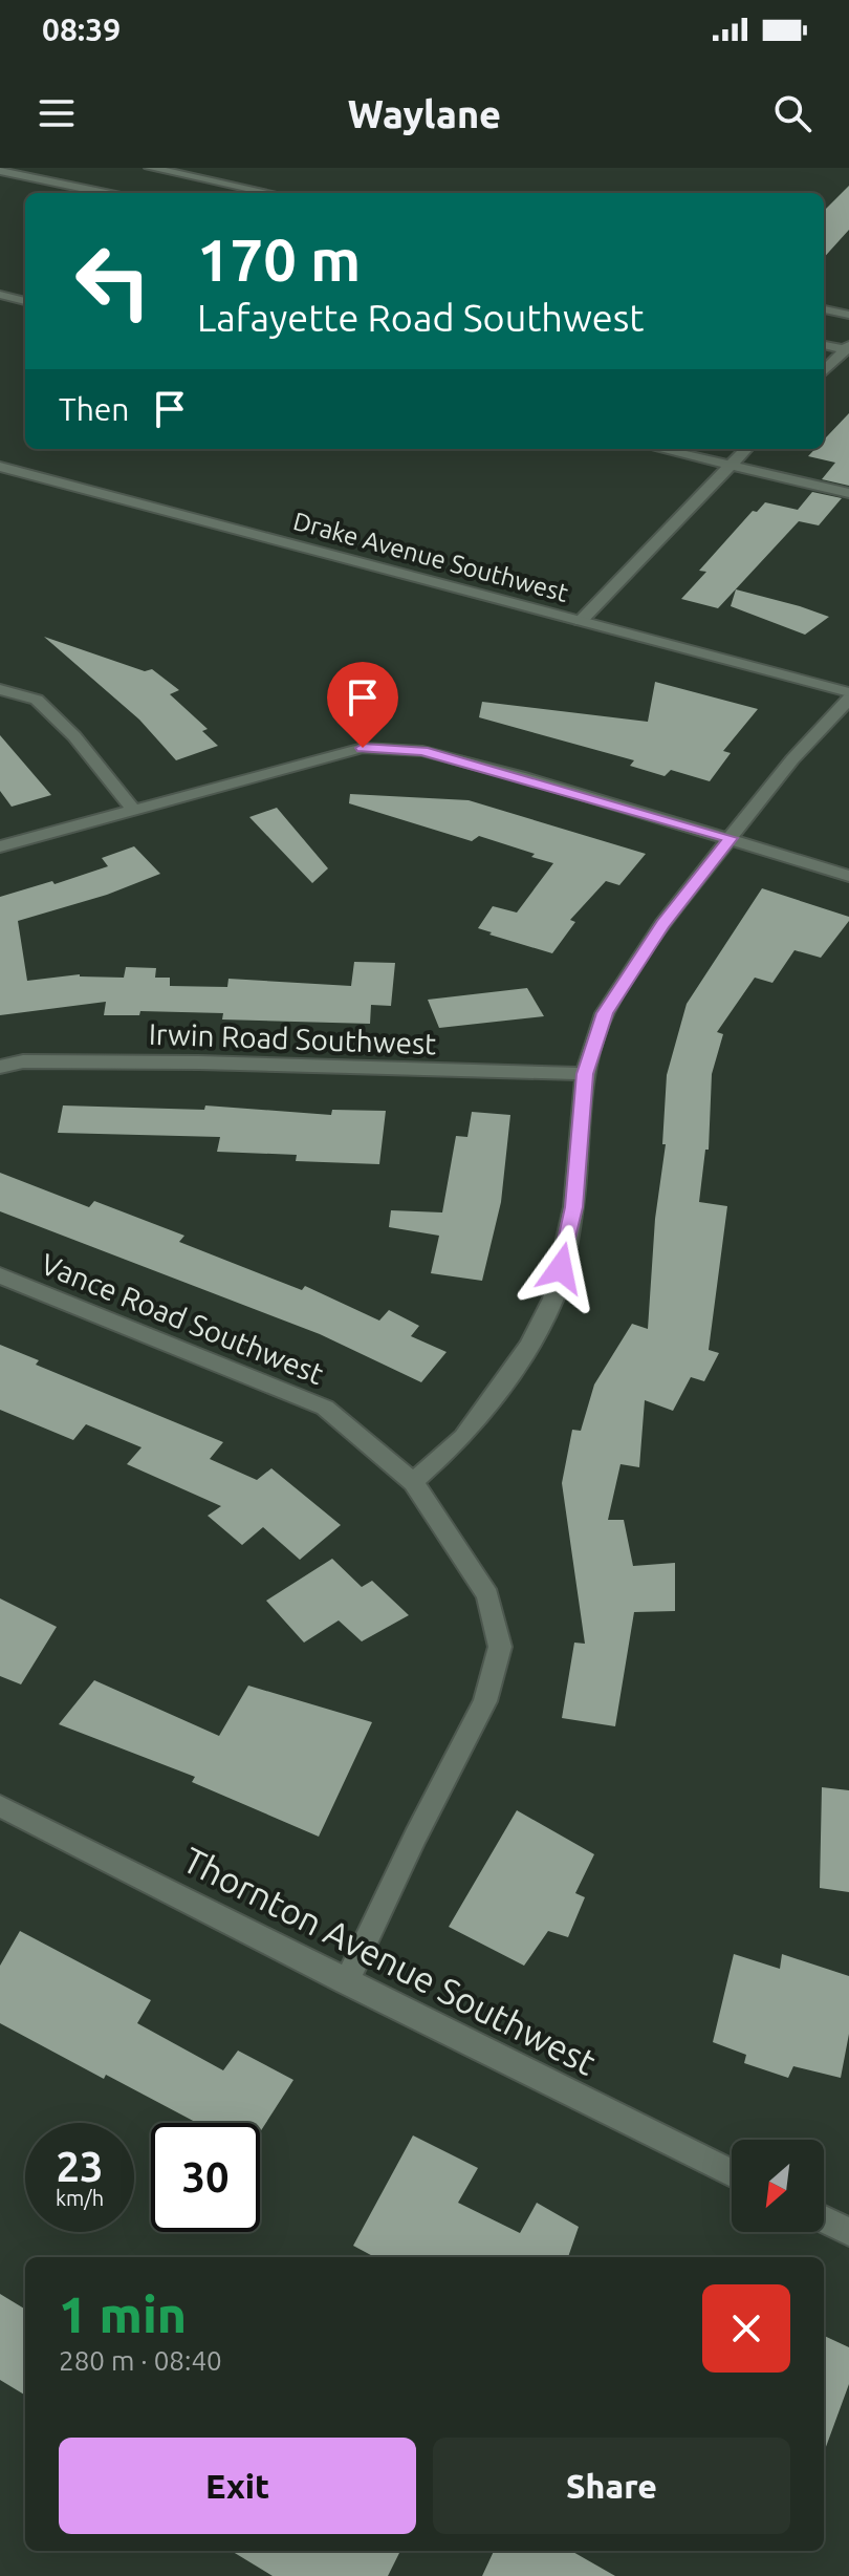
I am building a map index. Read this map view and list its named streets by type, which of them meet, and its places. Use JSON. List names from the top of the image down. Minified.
{"streets":{"street":["Drake Avenue Southwest","Irwin Road Southwest","Vance Road Southwest","Thornton Avenue Southwest"]},"crossings":[["Vance Road Southwest","Thornton Avenue Southwest"]],"north":"bottom left","page":{"status":"08:39","header":"Waylane","turn":["170 m","Lafayette Road Southwest"],"then":"Then","speed":"23 km/h","limit":"30","heading":["1 min","280 m · 08:40"],"buttons":["Exit","Share"]}}
